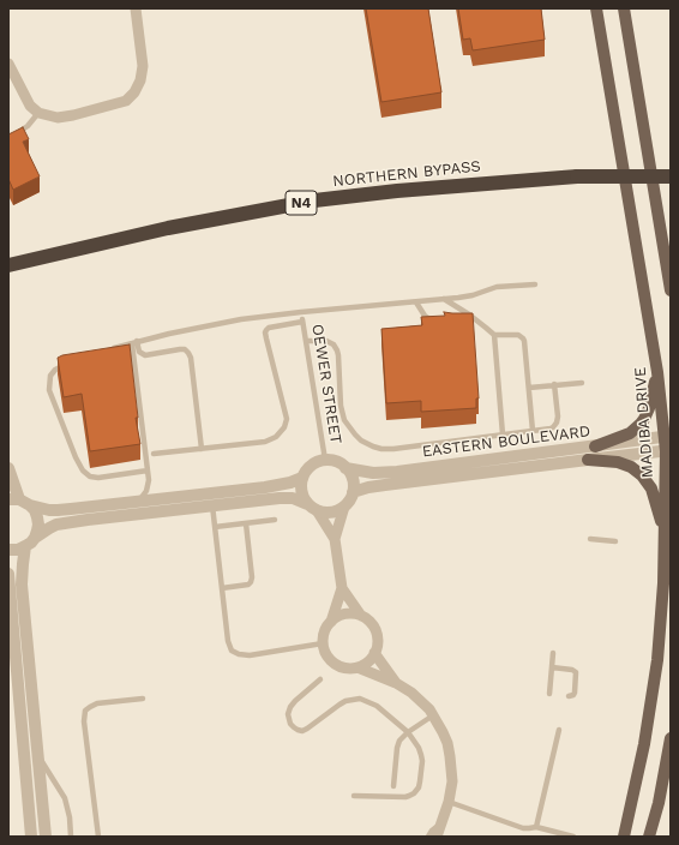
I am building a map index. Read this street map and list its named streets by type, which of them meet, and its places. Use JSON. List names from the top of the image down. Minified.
{"streets":{"highway":["NORTHERN BYPASS","N4"],"main road":["MADIBA DRIVE"],"street":["EASTERN BOULEVARD"],"lane":["OEWER STREET"]},"crossings":[["OEWER STREET","EASTERN BOULEVARD"],["MADIBA DRIVE","EASTERN BOULEVARD"]]}
